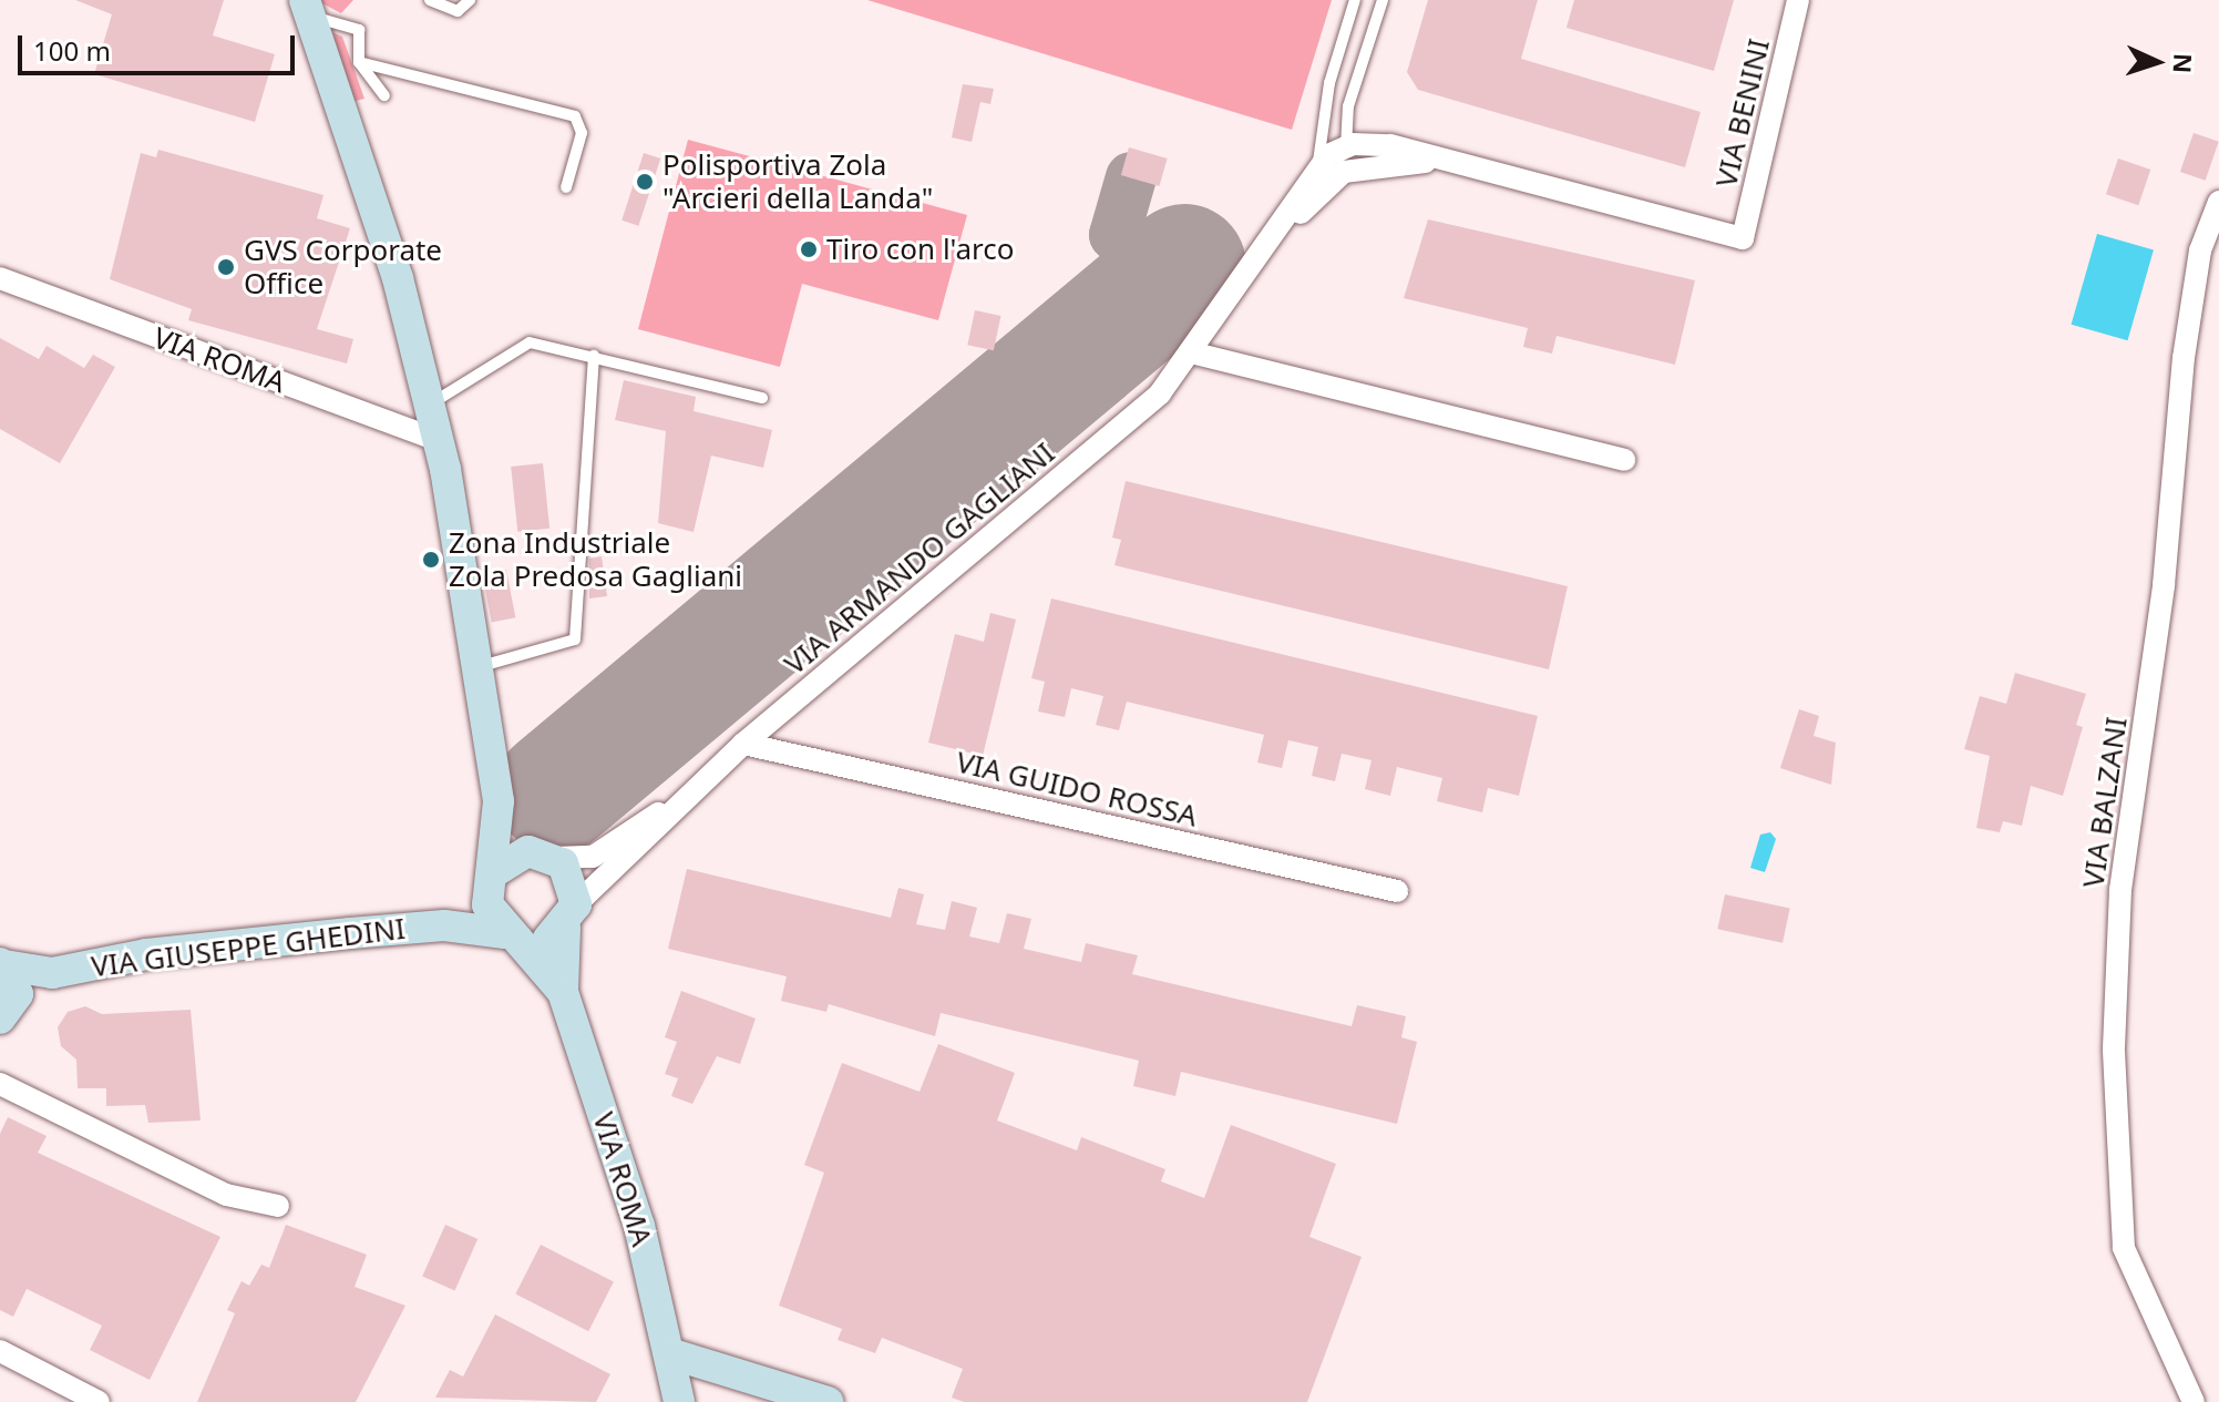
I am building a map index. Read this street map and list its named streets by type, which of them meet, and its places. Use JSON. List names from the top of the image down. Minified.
{"streets":{"street":["VIA BENINI","VIA ROMA","VIA ARMANDO GAGLIANI","VIA GUIDO ROSSA","VIA BALZANI","VIA GIUSEPPE GHEDINI"]},"crossings":[["VIA ROMA","VIA ARMANDO GAGLIANI"],["VIA ROMA","VIA GIUSEPPE GHEDINI"],["VIA ARMANDO GAGLIANI","VIA GUIDO ROSSA"],["VIA ARMANDO GAGLIANI","VIA GIUSEPPE GHEDINI"]],"places":["Polisportiva Zola \"Arcieri della Landa\"","Tiro con l'arco","GVS Corporate Office","Zona Industriale Zola Predosa Gagliani"],"scale_bar":"100 m","north":"right"}
